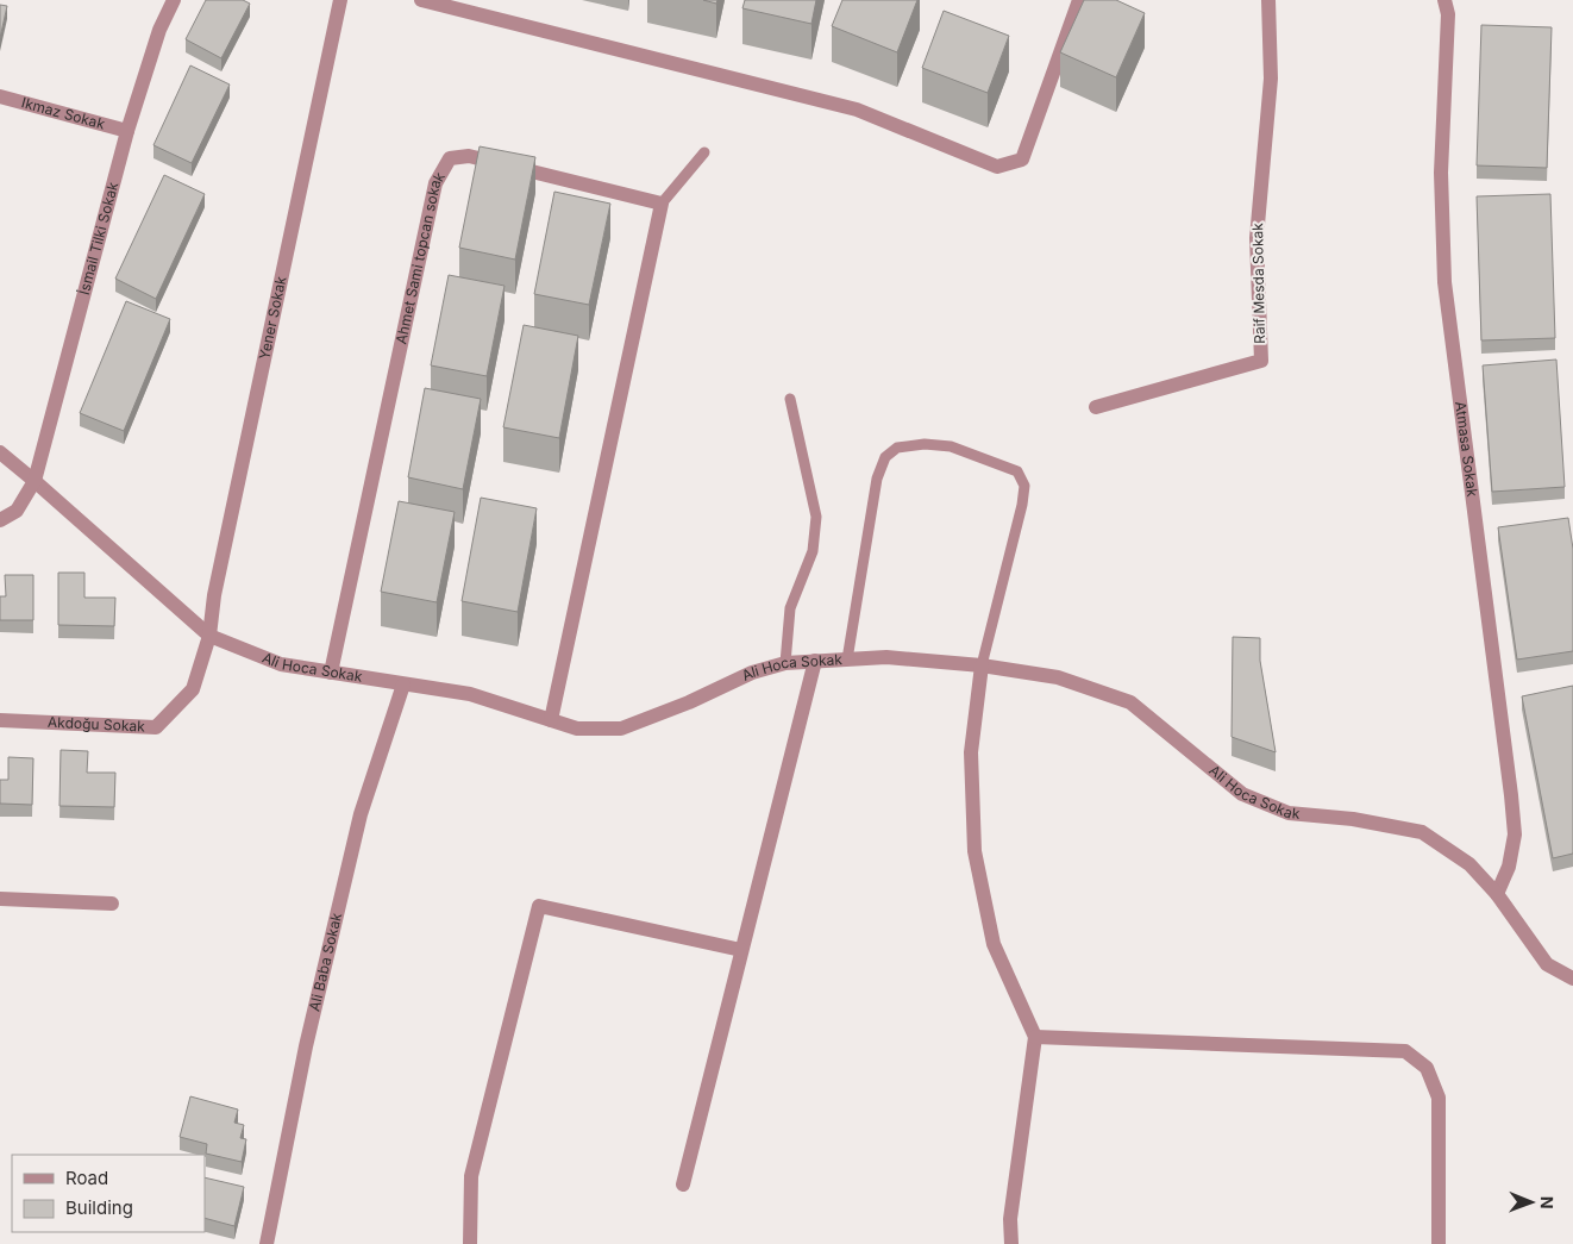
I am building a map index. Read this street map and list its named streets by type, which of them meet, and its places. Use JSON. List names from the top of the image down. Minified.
{"streets":{"street":["Ikmaz Sokak","İsmail Tilki Sokak","Ahmet Sami topcan sokak","Raif Mesda Sokak","Yener Sokak","Atmasa Sokak","Ali Hoca Sokak","Akdoğu Sokak","Ali Baba Sokak"]},"crossings":[["Ikmaz Sokak","İsmail Tilki Sokak"],["İsmail Tilki Sokak","Ali Hoca Sokak"],["Ahmet Sami topcan sokak","Ali Hoca Sokak"],["Yener Sokak","Ali Hoca Sokak"],["Yener Sokak","Akdoğu Sokak"],["Atmasa Sokak","Ali Hoca Sokak"],["Ali Hoca Sokak","Akdoğu Sokak"],["Ali Hoca Sokak","Ali Baba Sokak"]],"legend":["Road","Building"],"north":"right"}
